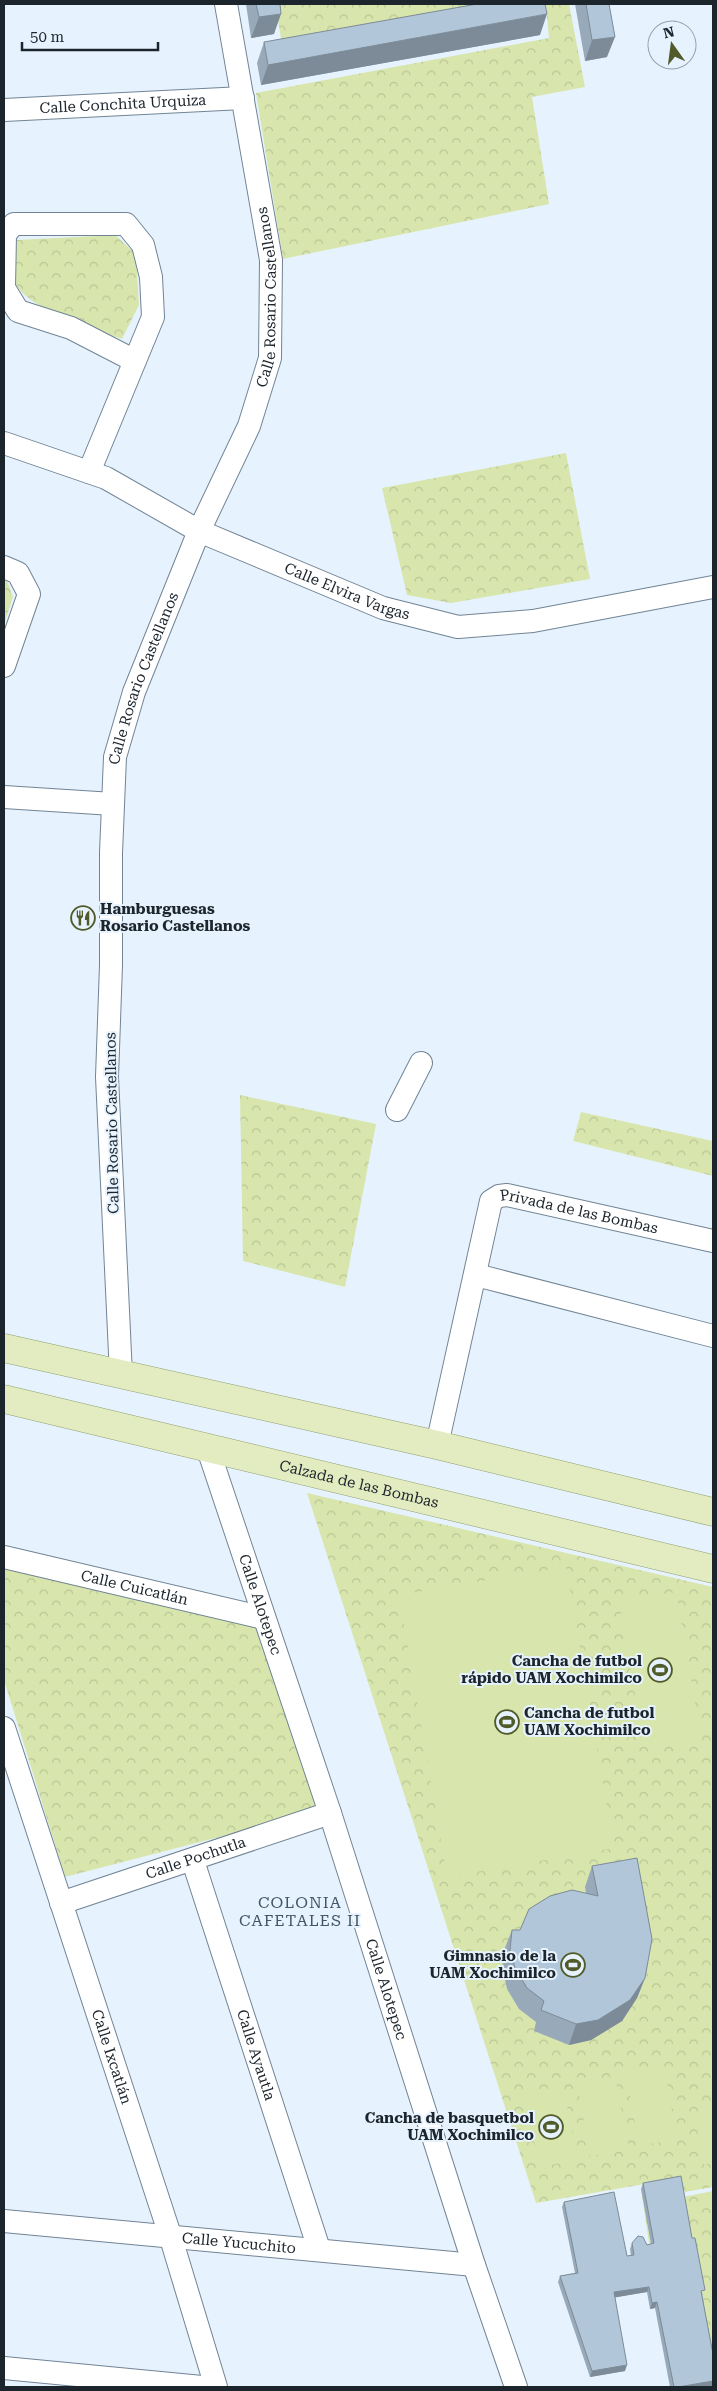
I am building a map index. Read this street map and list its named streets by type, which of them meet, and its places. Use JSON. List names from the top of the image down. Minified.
{"streets":{"main road":["Calzada de las Bombas"],"street":["Calle Conchita Urquiza","Calle Rosario Castellanos","Calle Elvira Vargas","Privada de las Bombas","Calle Cuicatlán","Calle Alotepec","Calle Pochutla","Calle Ayautla","Calle Ixcatlán","Calle Yucuchito"]},"crossings":[["Calle Conchita Urquiza","Calle Rosario Castellanos"],["Calle Rosario Castellanos","Calle Elvira Vargas"],["Calzada de las Bombas","Calle Alotepec"],["Calle Cuicatlán","Calle Alotepec"],["Calle Alotepec","Calle Pochutla"],["Calle Alotepec","Calle Yucuchito"],["Calle Pochutla","Calle Ayautla"],["Calle Pochutla","Calle Ixcatlán"],["Calle Ayautla","Calle Yucuchito"],["Calle Ixcatlán","Calle Yucuchito"]],"districts":["COLONIA CAFETALES II"],"places":{"restaurant":["Hamburguesas Rosario Castellanos"],"sports":["Cancha de futbol rápido UAM Xochimilco","Cancha de futbol UAM Xochimilco","Gimnasio de la UAM Xochimilco","Cancha de basquetbol UAM Xochimilco"]},"scale_bar":"50 m","north":"top"}
